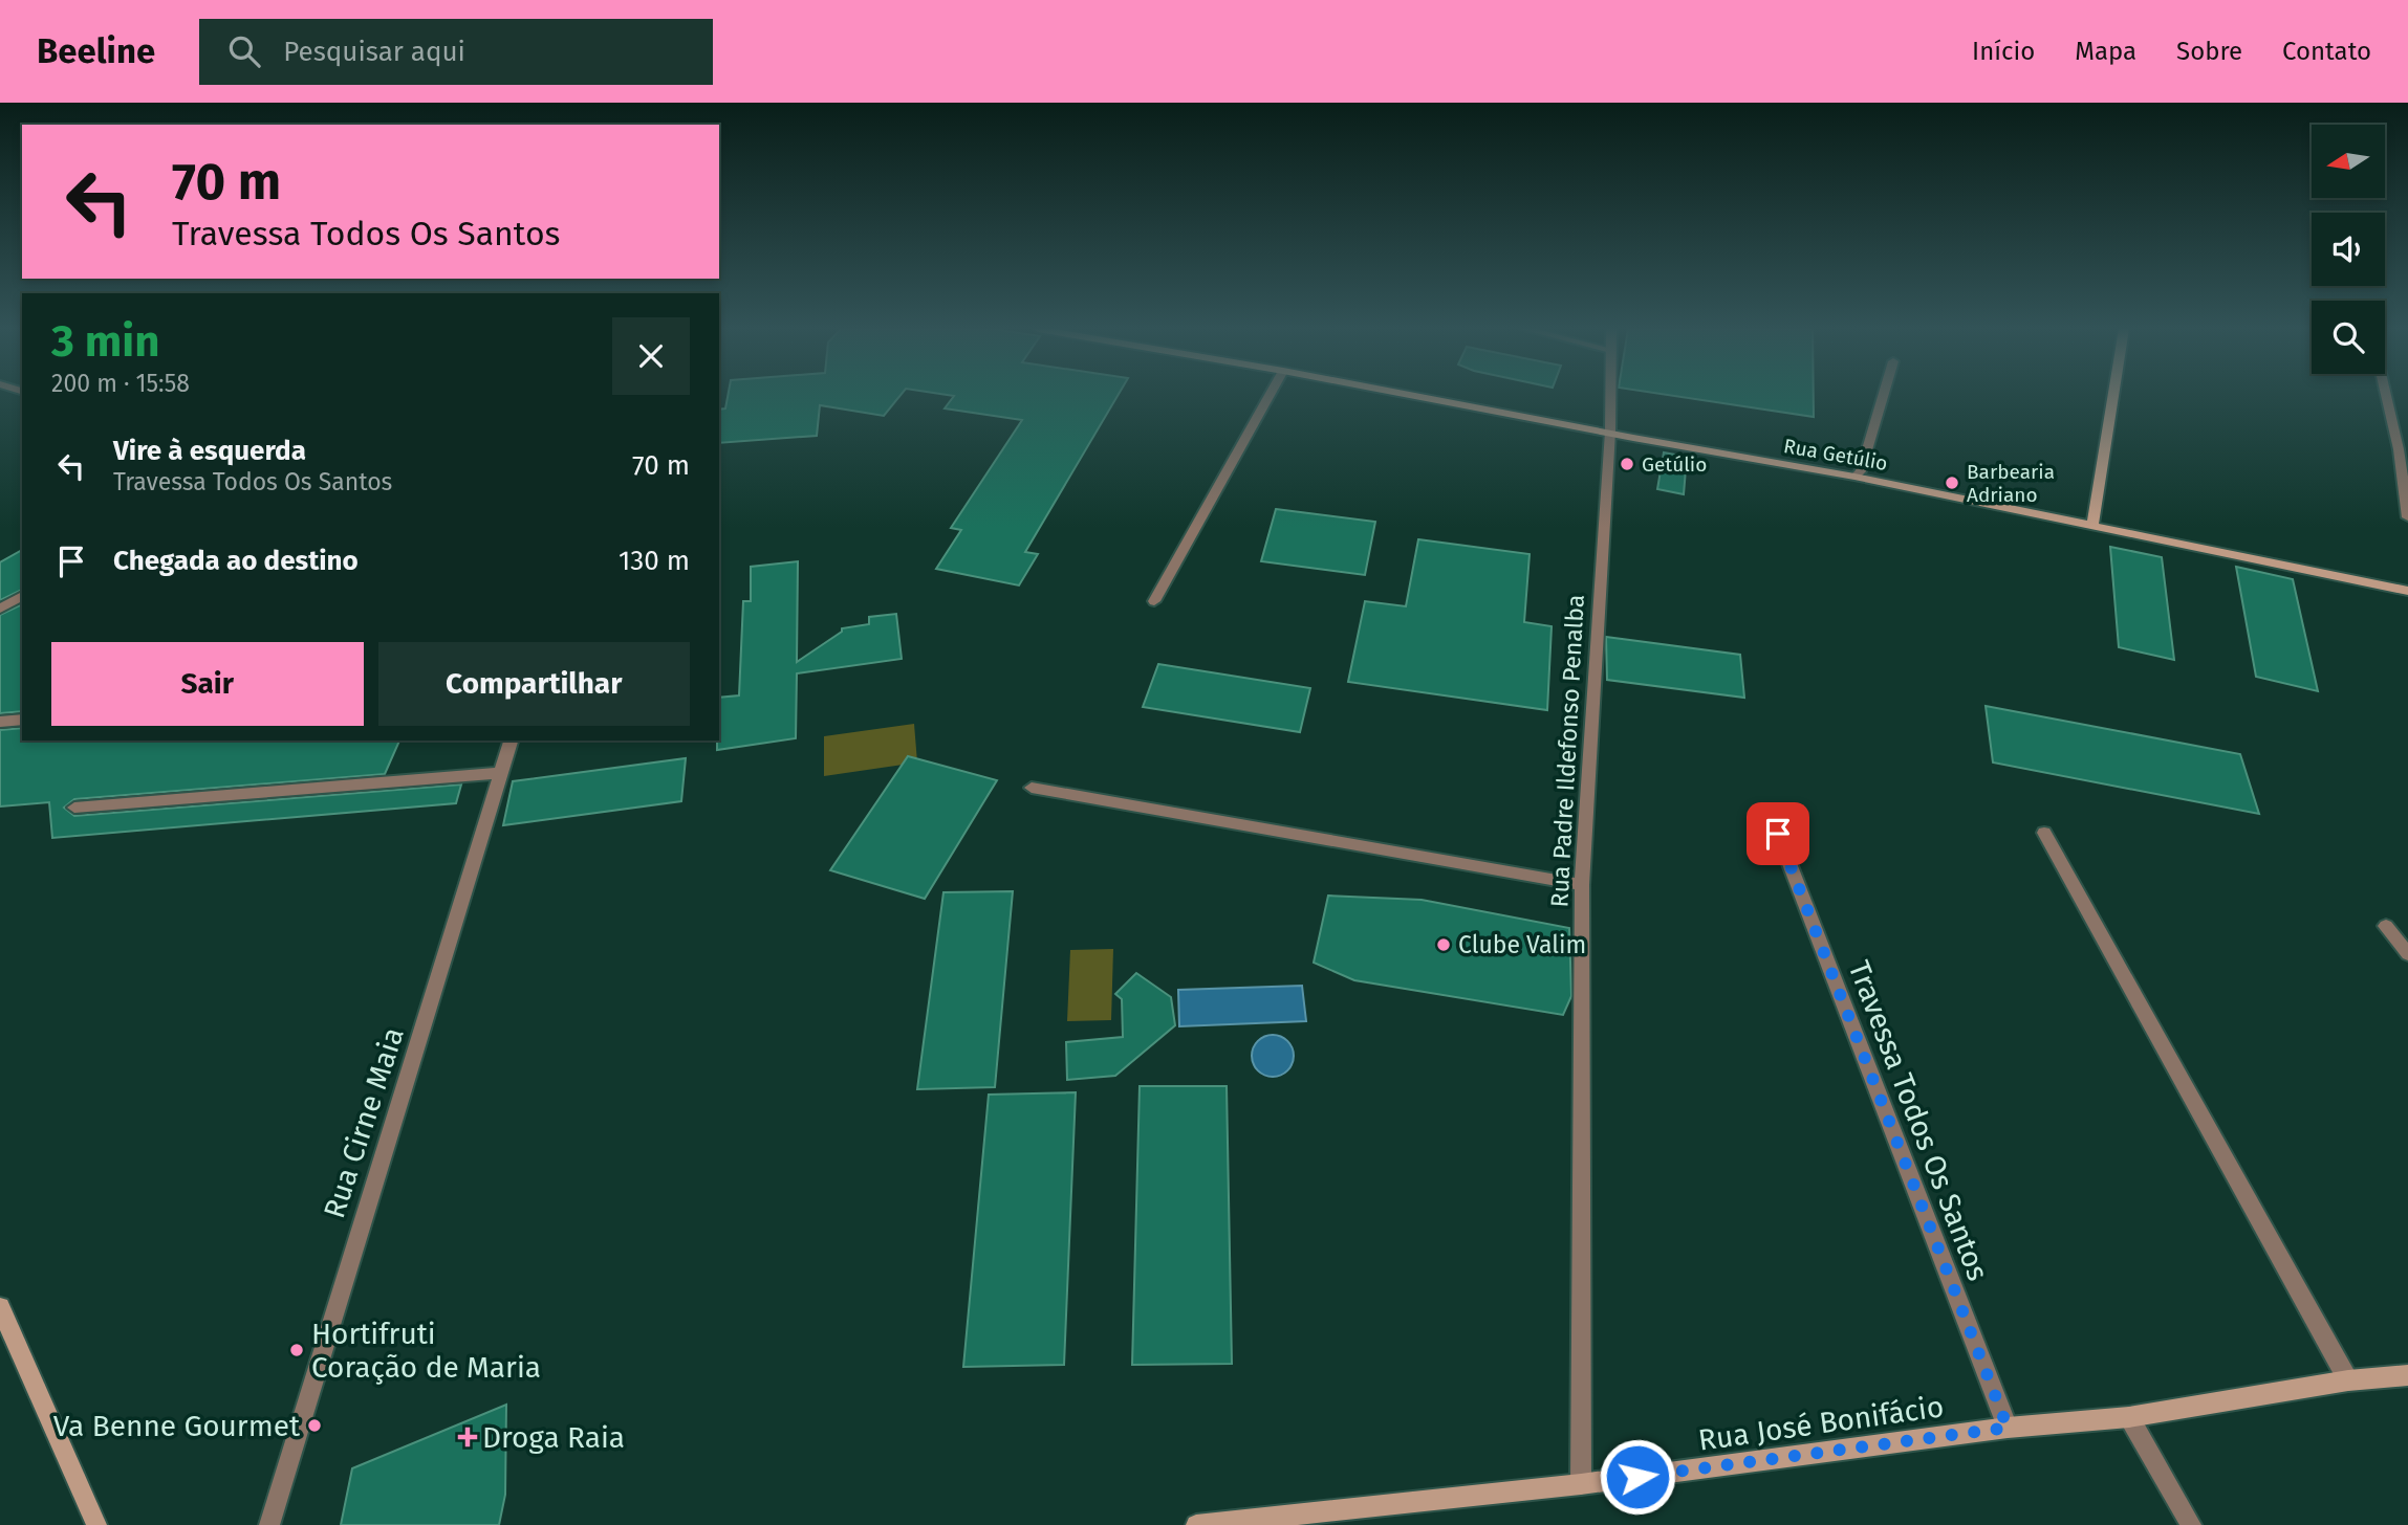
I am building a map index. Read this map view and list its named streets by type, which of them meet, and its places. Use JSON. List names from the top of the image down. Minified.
{"streets":{"street":["Rua Getúlio","Rua Padre Ildefonso Penalba","Travessa Todos Os Santos","Rua Cirne Maia","Rua José Bonifácio"]},"crossings":[["Rua Getúlio","Rua Padre Ildefonso Penalba"],["Rua Padre Ildefonso Penalba","Rua José Bonifácio"],["Travessa Todos Os Santos","Rua José Bonifácio"]],"places":{"other":["Getúlio","Barbearia Adriano","Clube Valim","Hortifruti Coração de Maria","Va Benne Gourmet"],"health":["Droga Raia"]},"north":"left","page":{"header":"Beeline","search":"Pesquisar aqui","nav":["Início","Mapa","Sobre","Contato"],"turn":["70 m","Travessa Todos Os Santos"],"heading":["3 min","200 m · 15:58"],"list":[{"name":"Vire à esquerda","note":"Travessa Todos Os Santos","value":"70 m"},{"name":"Chegada ao destino","value":"130 m"}],"buttons":["Sair","Compartilhar"]}}
